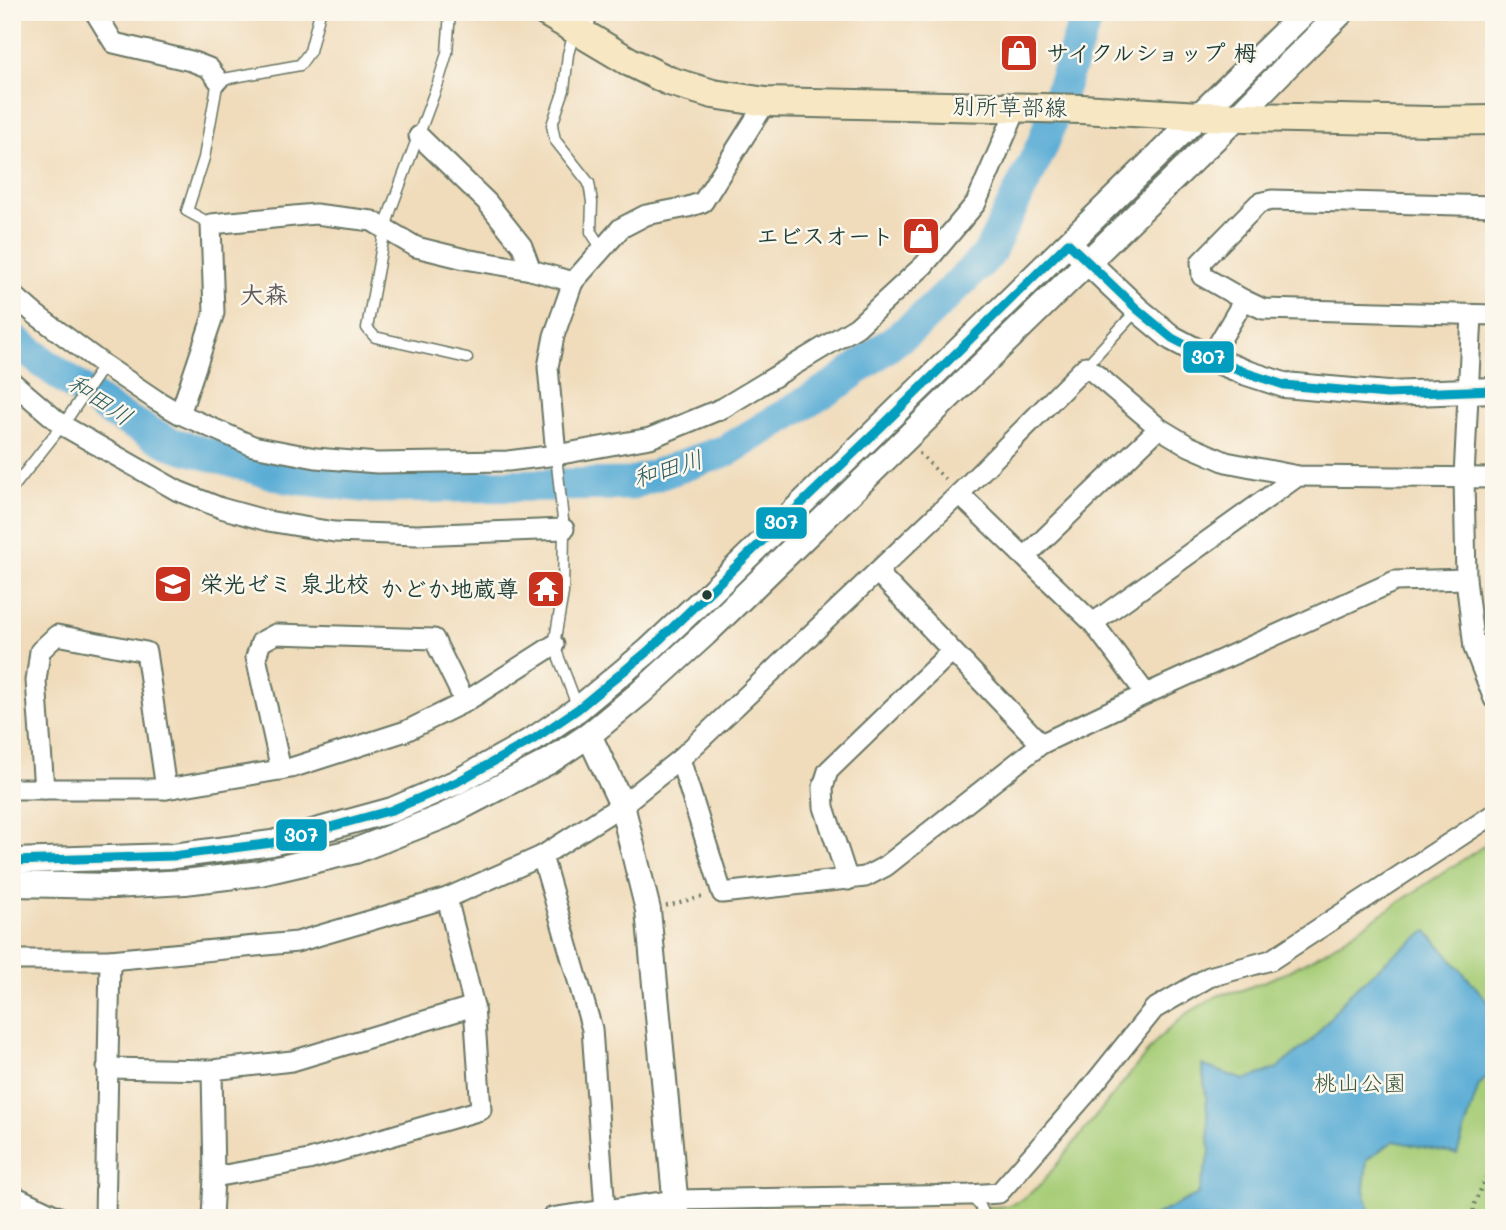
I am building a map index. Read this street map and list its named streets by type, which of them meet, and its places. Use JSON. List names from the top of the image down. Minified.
{"streets":{"main road":["別所草部線"]},"districts":["大森"],"water":["和田川"],"parks":["桃山公園"],"places":{"shop":["サイクルショップ 栂","エビスオート"],"school or university":["栄光ゼミ 泉北校"],"temple":["かどか地蔵尊"]},"lines":["transit line 307"]}
